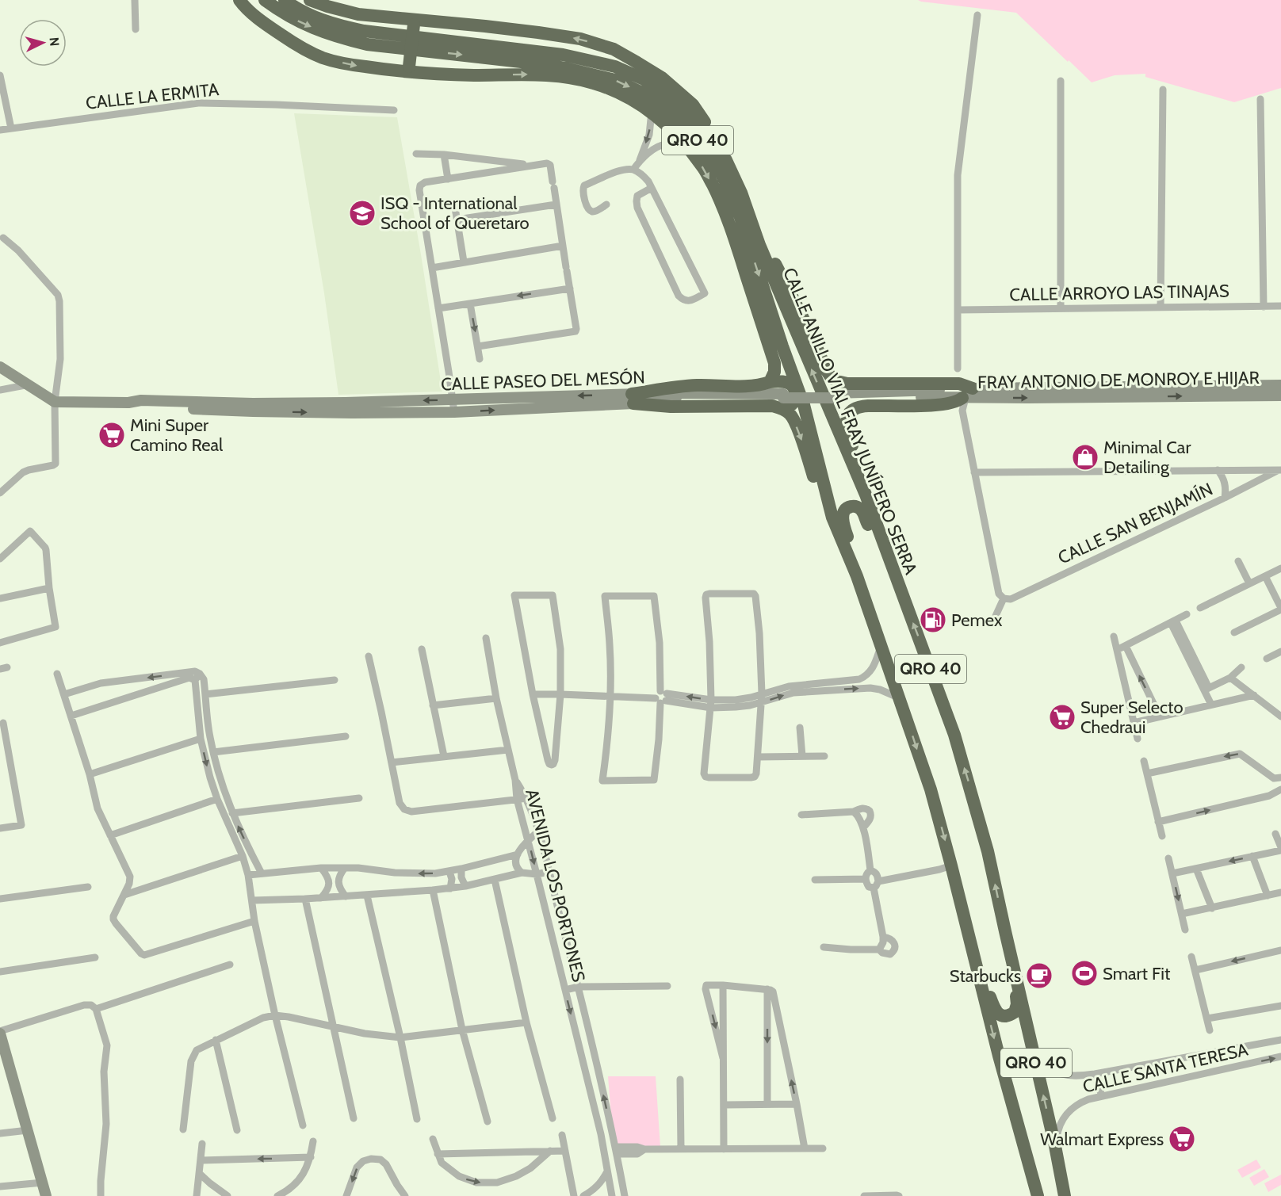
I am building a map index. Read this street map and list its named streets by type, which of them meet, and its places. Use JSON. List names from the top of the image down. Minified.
{"streets":{"highway":["QRO 40","CALLE ANILLO VIAL FRAY JUNÍPERO SERRA"],"main road":["FRAY ANTONIO DE MONROY E HIJAR","CALLE PASEO DEL MESÓN"],"street":["CALLE LA ERMITA","CALLE ARROYO LAS TINAJAS","CALLE SAN BENJAMÍN","AVENIDA LOS PORTONES","CALLE SANTA TERESA"]},"crossings":[["CALLE ANILLO VIAL FRAY JUNÍPERO SERRA","CALLE SANTA TERESA"]],"places":{"school or university":["ISQ - International School of Queretaro"],"supermarket":["Mini Super Camino Real","Super Selecto Chedraui","Walmart Express"],"shop":["Minimal Car Detailing"],"fuel station":["Pemex"],"sports":["Smart Fit"],"cafe":["Starbucks"]},"north":"right"}
